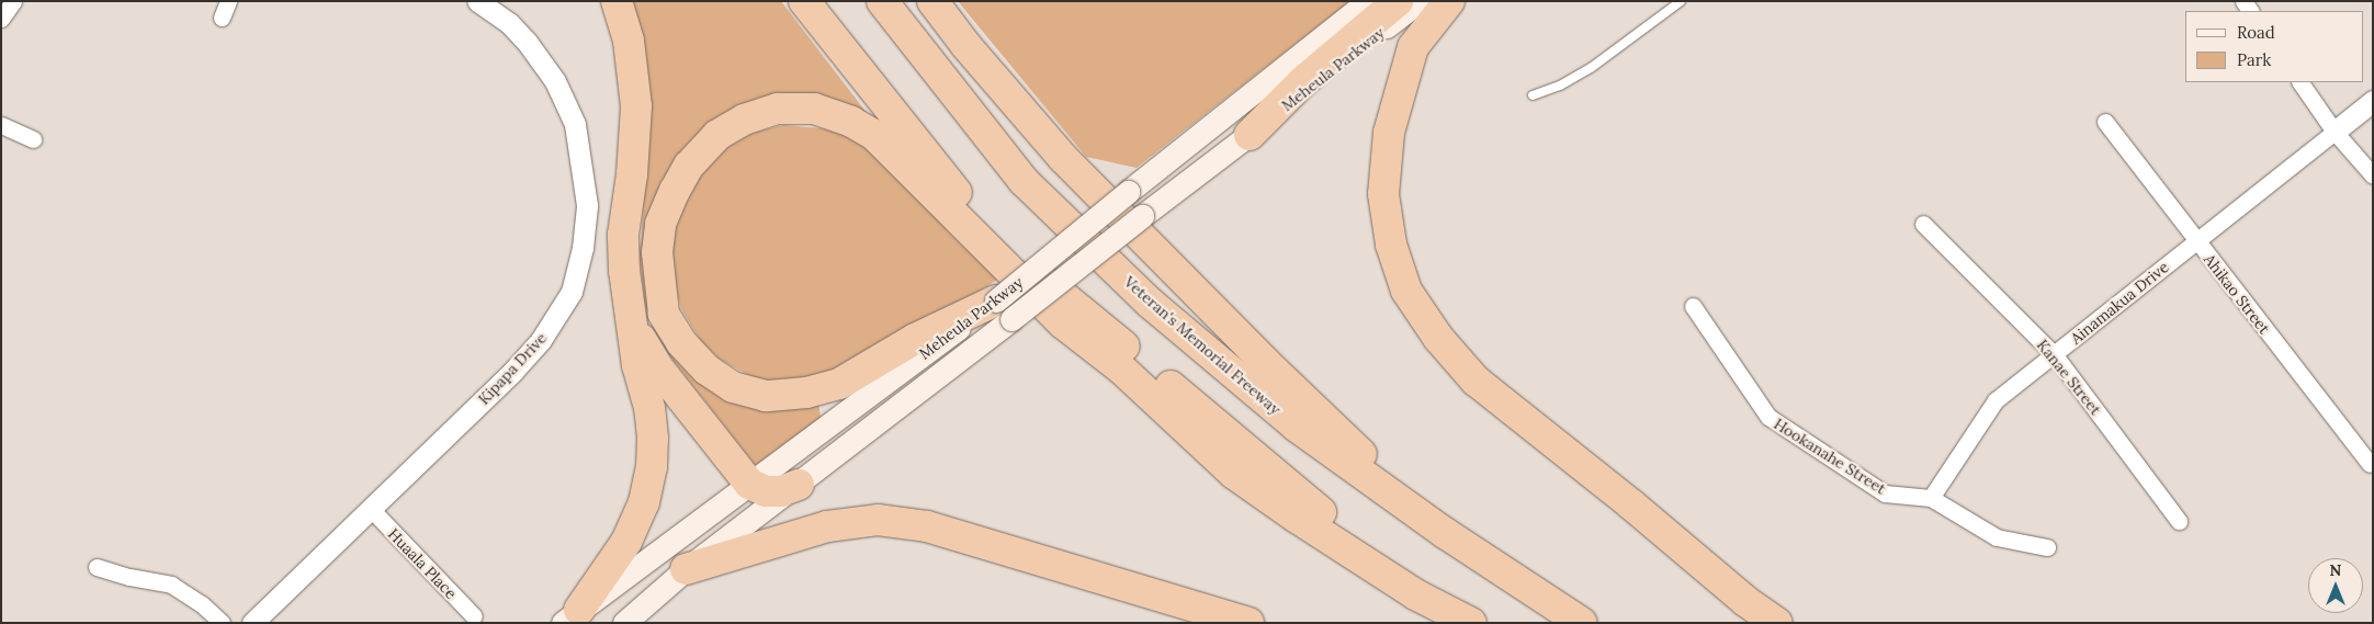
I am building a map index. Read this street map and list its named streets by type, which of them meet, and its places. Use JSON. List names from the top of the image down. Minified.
{"streets":{"highway":["Veteran's Memorial Freeway"],"main road":["Meheula Parkway"],"street":["Ahikao Street","Ainamakua Drive","Kipapa Drive","Kanae Street","Hookanahe Street","Huaala Place"]},"crossings":[["Ahikao Street","Ainamakua Drive"],["Ainamakua Drive","Kanae Street"],["Ainamakua Drive","Hookanahe Street"],["Kipapa Drive","Huaala Place"]],"legend":["Road","Park"],"north":"top"}
